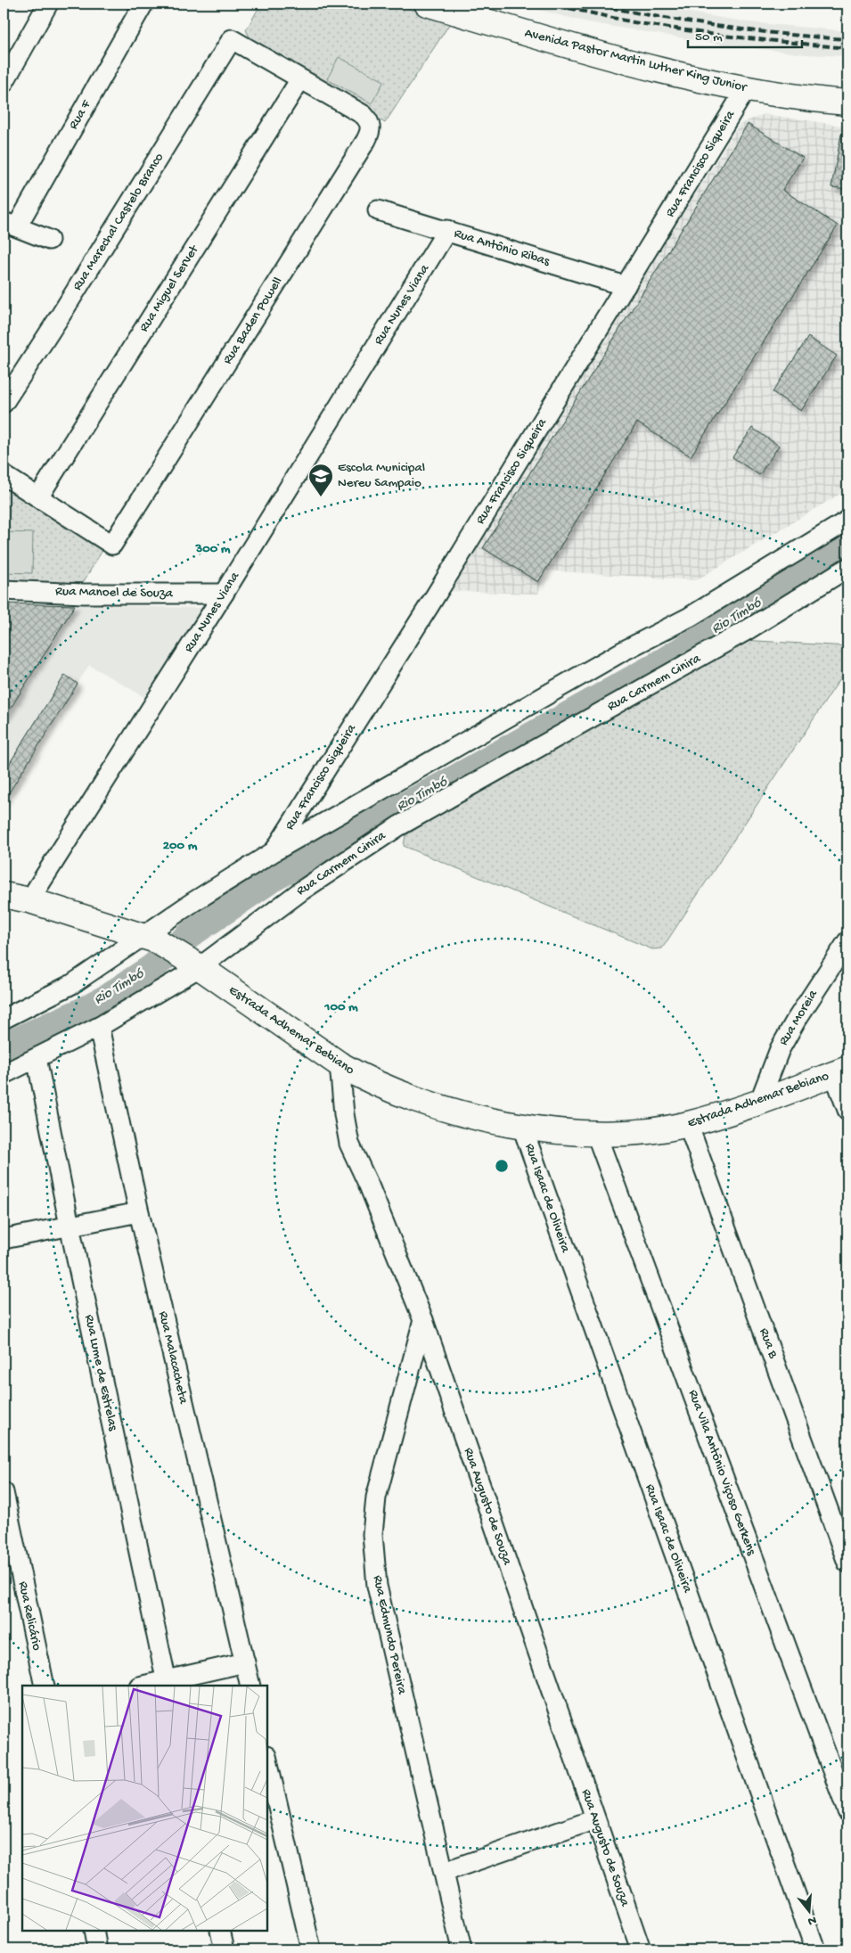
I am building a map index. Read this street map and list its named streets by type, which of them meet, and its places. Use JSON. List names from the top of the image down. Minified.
{"streets":{"main road":["Avenida Pastor Martin Luther King Junior","Estrada Adhemar Bebiano"],"street":["Rua F","Rua Francisco Siqueira","Rua Marechal Castelo Branco","Rua Antônio Ribas","Rua Miguel Servet","Rua Nunes Viana","Rua Baden Powell","Rua Manoel de Souza","Rua Carmem Cinira","Rua Moreia","Rua Isaac de Oliveira","Rua B","Rua Malacacheta","Rua Lume de Estrelas","Rua Vila Antônio Viçoso Gerkens","Rua Augusto de Souza","Rua Relicário","Rua Edmundo Pereira"]},"crossings":[["Avenida Pastor Martin Luther King Junior","Rua Francisco Siqueira"],["Rua Francisco Siqueira","Rua Antônio Ribas"],["Rua Marechal Castelo Branco","Rua Baden Powell"],["Rua Antônio Ribas","Rua Nunes Viana"],["Rua Miguel Servet","Rua Baden Powell"],["Rua Nunes Viana","Rua Manoel de Souza"],["Rua Nunes Viana","Estrada Adhemar Bebiano"],["Rua Carmem Cinira","Estrada Adhemar Bebiano"],["Rua Carmem Cinira","Rua Malacacheta"],["Rua Carmem Cinira","Rua Lume de Estrelas"],["Rua Moreia","Estrada Adhemar Bebiano"],["Estrada Adhemar Bebiano","Rua Isaac de Oliveira"],["Estrada Adhemar Bebiano","Rua B"],["Estrada Adhemar Bebiano","Rua Vila Antônio Viçoso Gerkens"],["Estrada Adhemar Bebiano","Rua Augusto de Souza"],["Rua Augusto de Souza","Rua Edmundo Pereira"]],"water":["Rio Timbó"],"places":{"school or university":["Escola Municipal Nereu Sampaio"]},"scale_bar":"50 m","north":"bottom","rings":["300 m","200 m","100 m"]}
